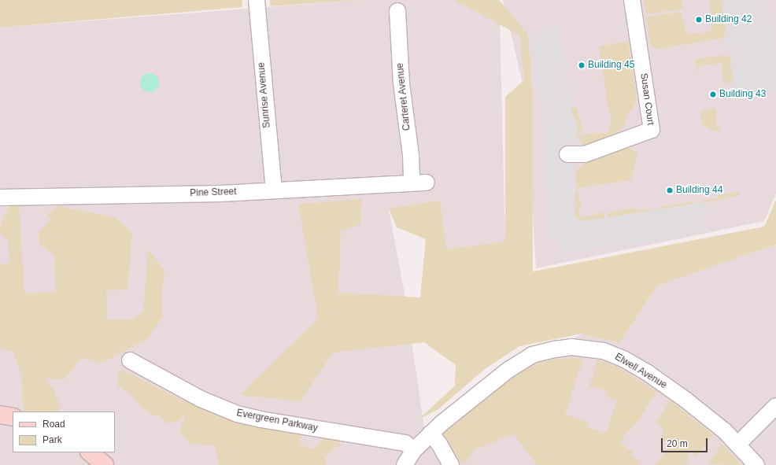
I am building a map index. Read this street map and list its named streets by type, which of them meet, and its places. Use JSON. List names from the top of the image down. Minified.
{"streets":{"street":["Sunrise Avenue","Carteret Avenue","Susan Court","Pine Street","Elwell Avenue","Evergreen Parkway"]},"crossings":[["Sunrise Avenue","Pine Street"],["Carteret Avenue","Pine Street"],["Elwell Avenue","Evergreen Parkway"]],"places":["Building 42","Building 45","Building 43","Building 44"],"legend":["Road","Park"],"scale_bar":"20 m"}
